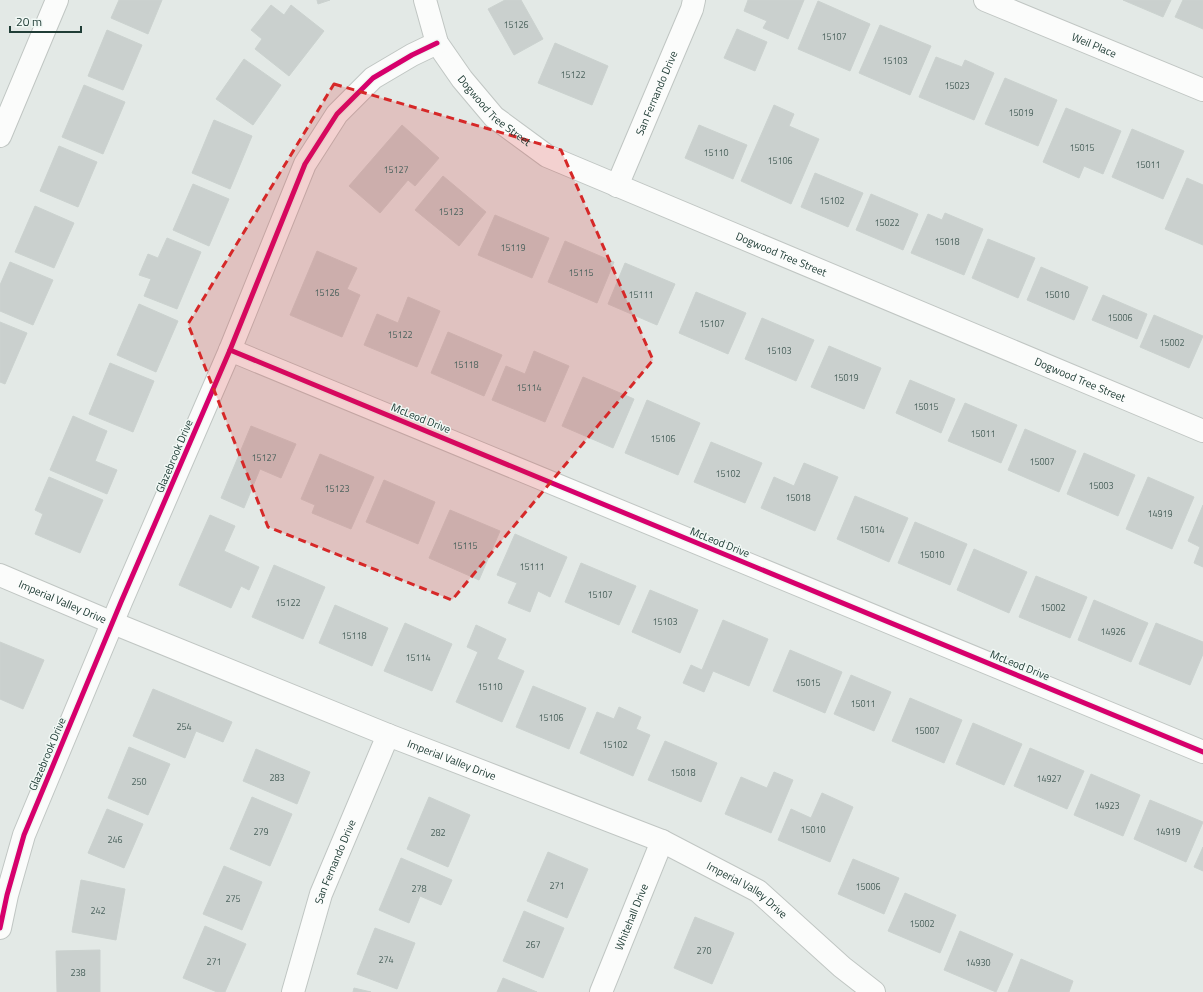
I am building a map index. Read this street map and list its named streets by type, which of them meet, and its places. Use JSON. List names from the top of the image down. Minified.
{"streets":{"street":["Weil Place","San Fernando Drive","Dogwood Tree Street","McLeod Drive","Glazebrook Drive","Imperial Valley Drive","Whitehall Drive"]},"crossings":[["San Fernando Drive","Dogwood Tree Street"],["San Fernando Drive","Imperial Valley Drive"],["Dogwood Tree Street","Glazebrook Drive"],["McLeod Drive","Glazebrook Drive"],["Glazebrook Drive","Imperial Valley Drive"],["Imperial Valley Drive","Whitehall Drive"]],"house_numbers":["15126","15107","15103","15122","15023","15019","15015","15110","15106","15011","15127","15102","15123","15022","15018","15119","15115","15126","15111","15010","15006","15107","15122","15002","15103","15118","15019","15114","15015","15011","15106","15127","15007","15102","15003","15123","15018","14919","15014","15115","15010","15111","15107","15122","15002","15103","14926","15118","15114","15015","15110","15011","15106","254","15007","15102","15018","283","14927","250","14923","15010","279","14919","282","246","271","15006","278","275","242","15002","267","270","274","271","14930","238"],"scale_bar":"20 m"}
